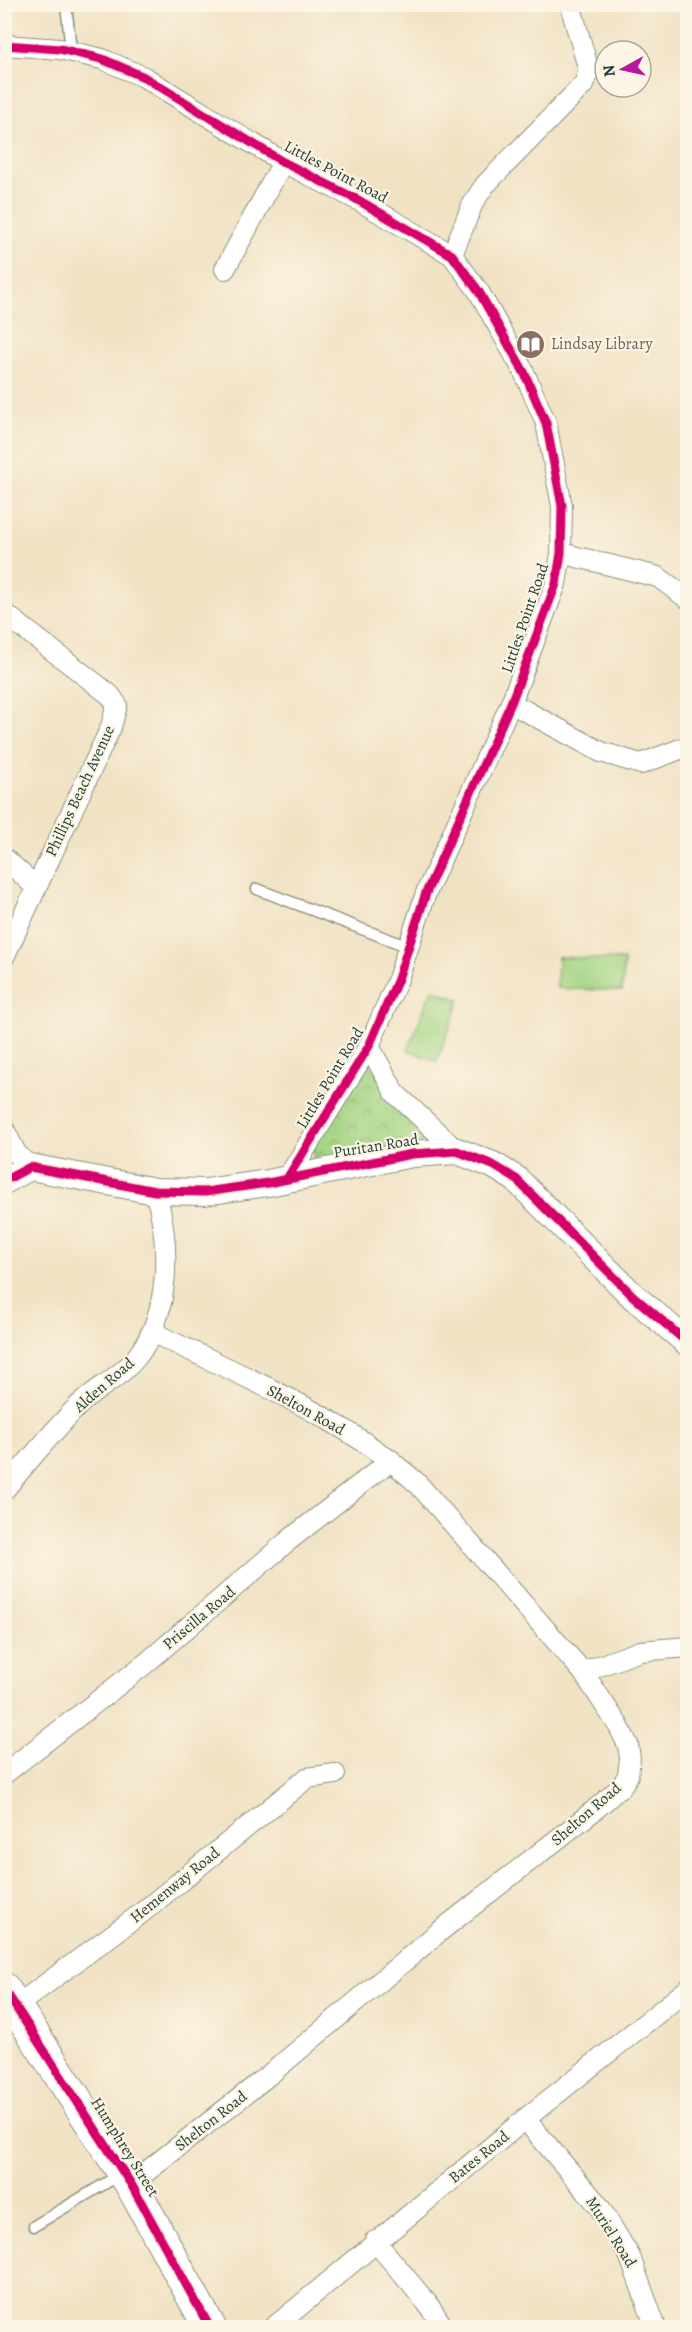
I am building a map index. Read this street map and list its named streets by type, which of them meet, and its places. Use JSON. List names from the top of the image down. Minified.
{"streets":{"main road":["Humphrey Street"],"street":["Littles Point Road","Phillips Beach Avenue","Puritan Road","Alden Road","Shelton Road","Priscilla Road","Hemenway Road","Bates Road","Muriel Road"]},"crossings":[["Littles Point Road","Puritan Road"],["Puritan Road","Alden Road"],["Alden Road","Shelton Road"],["Shelton Road","Priscilla Road"],["Shelton Road","Humphrey Street"],["Hemenway Road","Humphrey Street"],["Bates Road","Muriel Road"]],"places":{"library":["Lindsay Library"]},"north":"left"}
